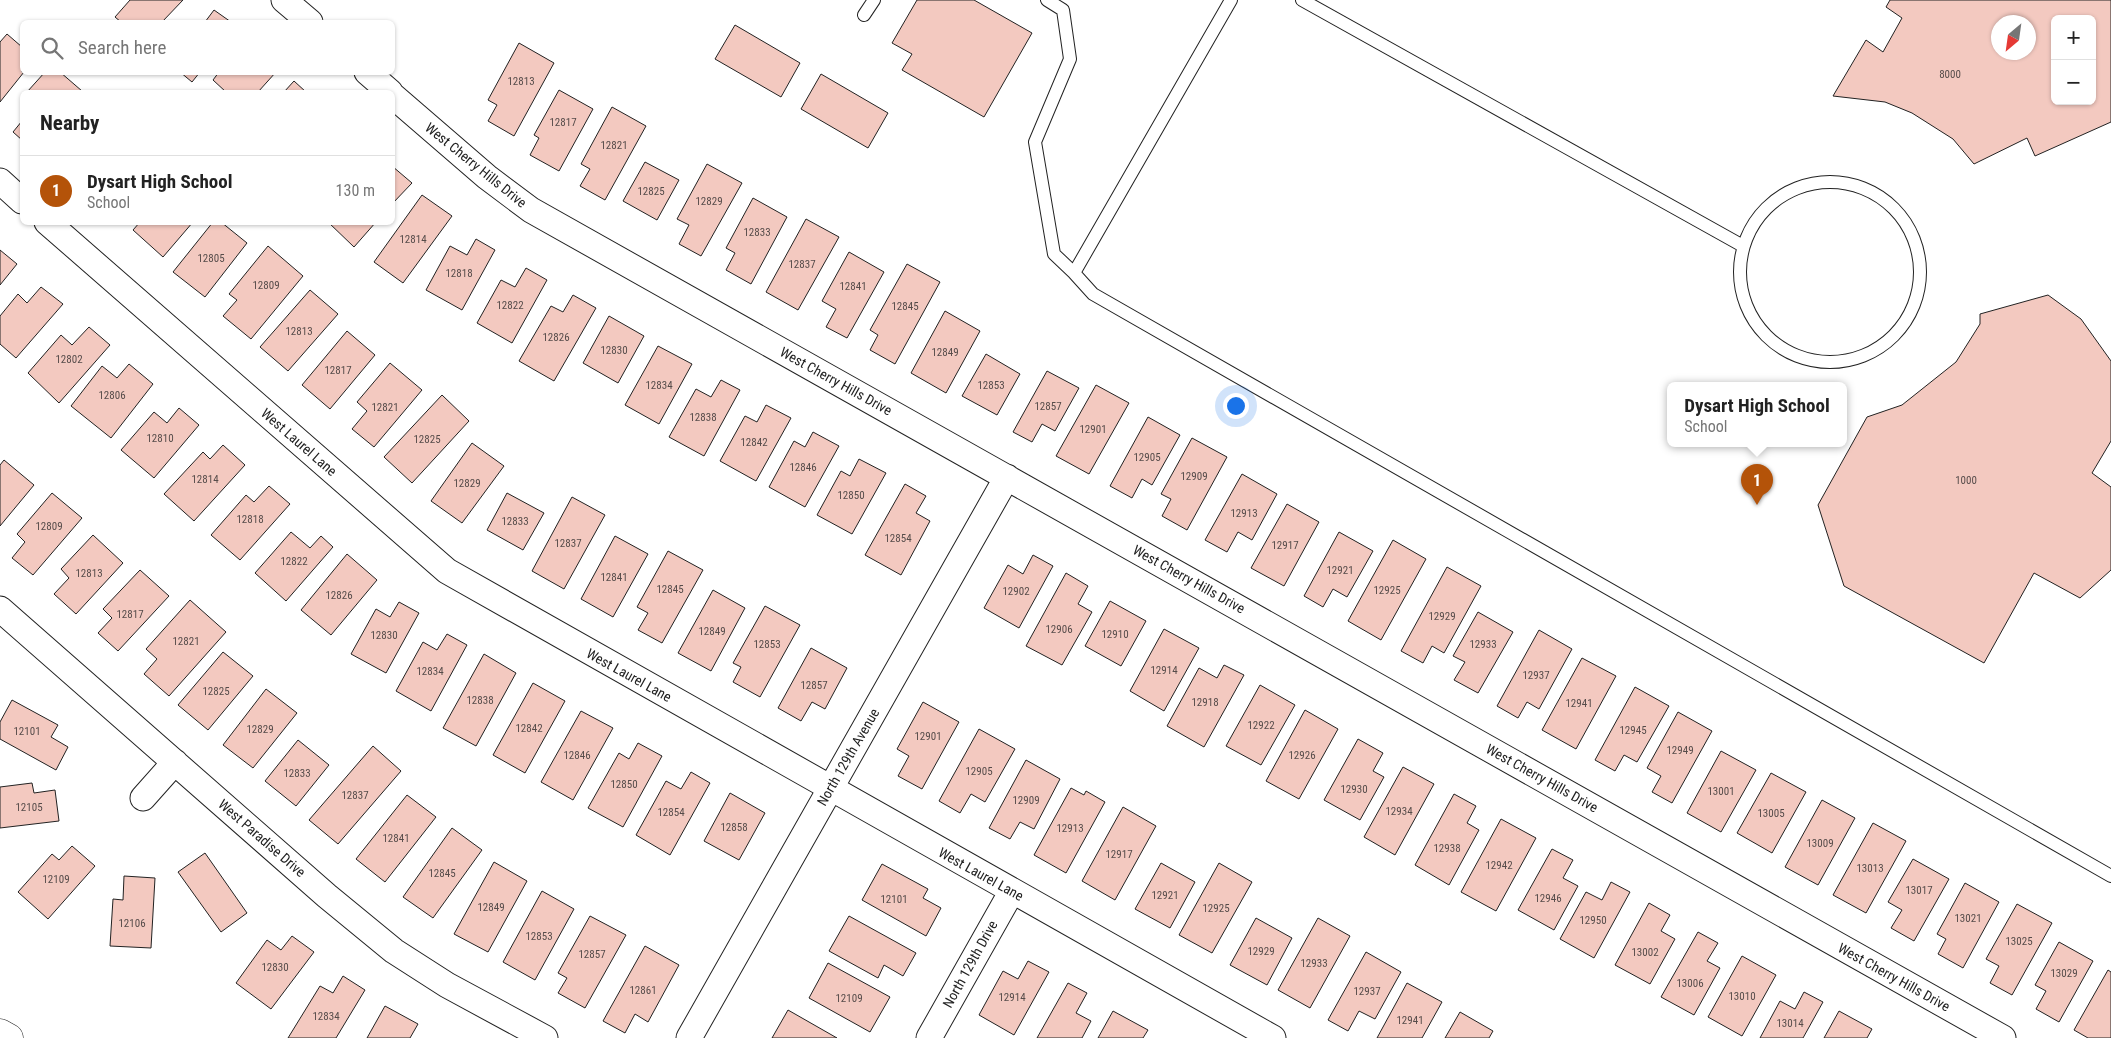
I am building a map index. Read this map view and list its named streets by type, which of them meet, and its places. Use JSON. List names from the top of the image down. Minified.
{"streets":{"street":["West Cherry Hills Drive","West Laurel Lane","North 129th Avenue","West Paradise Drive","North 129th Drive"]},"crossings":[["West Cherry Hills Drive","North 129th Avenue"],["West Laurel Lane","North 129th Avenue"],["West Laurel Lane","North 129th Drive"]],"house_numbers":["8000","12813","12817","12821","12825","12829","12833","12814","12805","12837","12818","12809","12841","12822","12845","12813","12826","12830","12849","12802","12817","12834","12853","12806","12857","12821","12838","12901","12810","12825","12842","12905","12846","12909","12814","1000","12829","12850","12913","12818","12833","12809","12854","12837","12917","12822","12921","12813","12841","12845","12925","12902","12826","12817","12929","12906","12849","12910","12830","12821","12853","12933","12914","12834","12937","12857","12825","12838","12918","12941","12922","12842","12829","12945","12101","12901","12949","12846","12926","12905","12833","12850","12930","13001","12837","12909","12105","12934","12854","13005","12858","12913","12841","13009","12938","12917","12942","13013","12845","12109","13017","12921","12946","12101","12849","12925","13021","12950","12106","12853","13025","12929","13002","12857","12933","12830","13029","13006","12861","12937","13010","12914","12109","12834","12941","13014"],"north":"bottom left","page":{"map_buttons":["+","−"],"search":"Search here","heading":"Nearby","list":[{"mark":"1","name":"Dysart High School","note":"School","value":"130 m"}],"popup":["Dysart High School","School"],"pins":"1"}}
